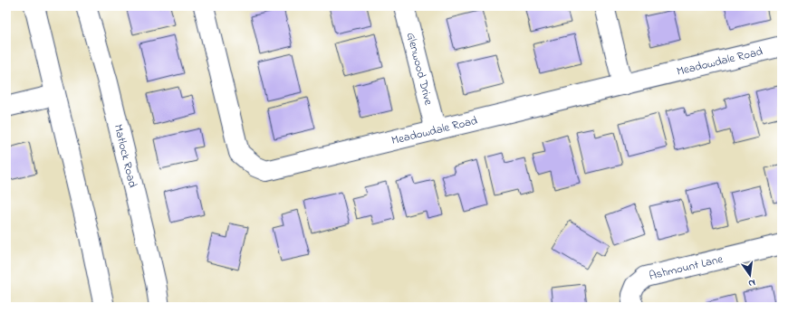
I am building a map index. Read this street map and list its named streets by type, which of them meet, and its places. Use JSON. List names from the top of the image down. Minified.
{"streets":{"street":["Meadowdale Road","Glenwood Drive","Matlock Road","Ashmount Lane"]},"crossings":[["Meadowdale Road","Glenwood Drive"]],"north":"bottom"}
